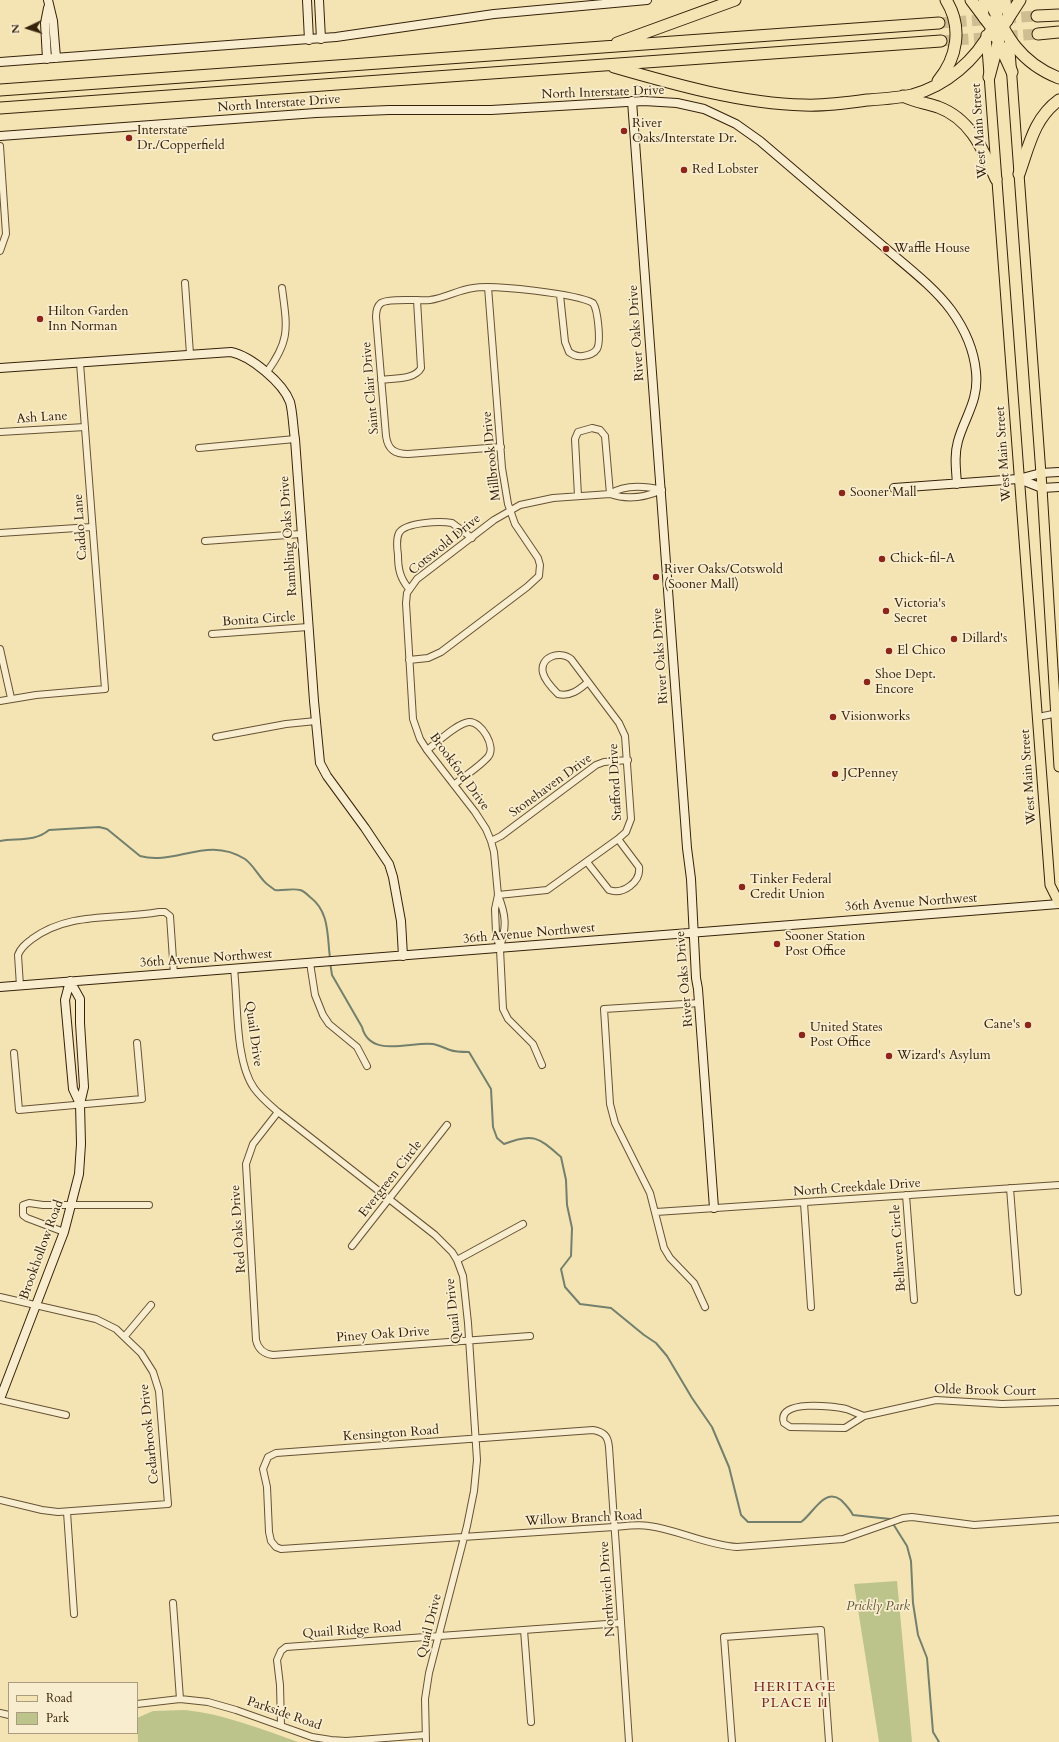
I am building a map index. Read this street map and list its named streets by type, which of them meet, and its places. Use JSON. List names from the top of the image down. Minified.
{"streets":{"main road":["North Interstate Drive","West Main Street","River Oaks Drive","Rambling Oaks Drive","36th Avenue Northwest","Brookhollow Road"],"street":["Saint Clair Drive","Ash Lane","Millbrook Drive","Caddo Lane","Cotswold Drive","Bonita Circle","Brookford Drive","Stafford Drive","Stonehaven Drive","Quail Drive","Evergreen Circle","North Creekdale Drive","Red Oaks Drive","Belhaven Circle","Piney Oak Drive","Olde Brook Court","Cedarbrook Drive","Kensington Road","Willow Branch Road","Northwich Drive","Quail Ridge Road","Parkside Road"]},"crossings":[["North Interstate Drive","River Oaks Drive"],["West Main Street","36th Avenue Northwest"],["River Oaks Drive","Cotswold Drive"],["River Oaks Drive","36th Avenue Northwest"],["River Oaks Drive","North Creekdale Drive"],["Saint Clair Drive","Millbrook Drive"],["Ash Lane","Caddo Lane"],["Millbrook Drive","Cotswold Drive"],["Millbrook Drive","Brookford Drive"],["Caddo Lane","Rambling Oaks Drive"],["Rambling Oaks Drive","Bonita Circle"],["Rambling Oaks Drive","36th Avenue Northwest"],["Cotswold Drive","Brookford Drive"],["Brookford Drive","Stafford Drive"],["Brookford Drive","Stonehaven Drive"],["Brookford Drive","36th Avenue Northwest"],["Stafford Drive","Stonehaven Drive"],["36th Avenue Northwest","Quail Drive"],["36th Avenue Northwest","Brookhollow Road"],["Quail Drive","Evergreen Circle"],["Quail Drive","Red Oaks Drive"],["Quail Drive","Piney Oak Drive"],["Quail Drive","Kensington Road"],["Quail Drive","Willow Branch Road"],["Quail Drive","Quail Ridge Road"],["Quail Drive","Parkside Road"],["North Creekdale Drive","Belhaven Circle"],["Red Oaks Drive","Piney Oak Drive"],["Brookhollow Road","Cedarbrook Drive"],["Kensington Road","Willow Branch Road"],["Kensington Road","Northwich Drive"],["Willow Branch Road","Northwich Drive"],["Northwich Drive","Quail Ridge Road"],["Quail Ridge Road","Parkside Road"]],"districts":["HERITAGE PLACE II"],"parks":["Prickly Park"],"places":["River Oaks/Interstate Dr.","Interstate Dr./Copperfield","Red Lobster","Waffle House","Hilton Garden Inn Norman","Sooner Mall","Chick-fil-A","River Oaks/Cotswold (Sooner Mall)","Victoria's Secret","Dillard's","El Chico","Shoe Dept. Encore","Visionworks","JCPenney","Tinker Federal Credit Union","Sooner Station Post Office","Cane's","United States Post Office","Wizard's Asylum"],"legend":["Road","Park"],"north":"left"}
